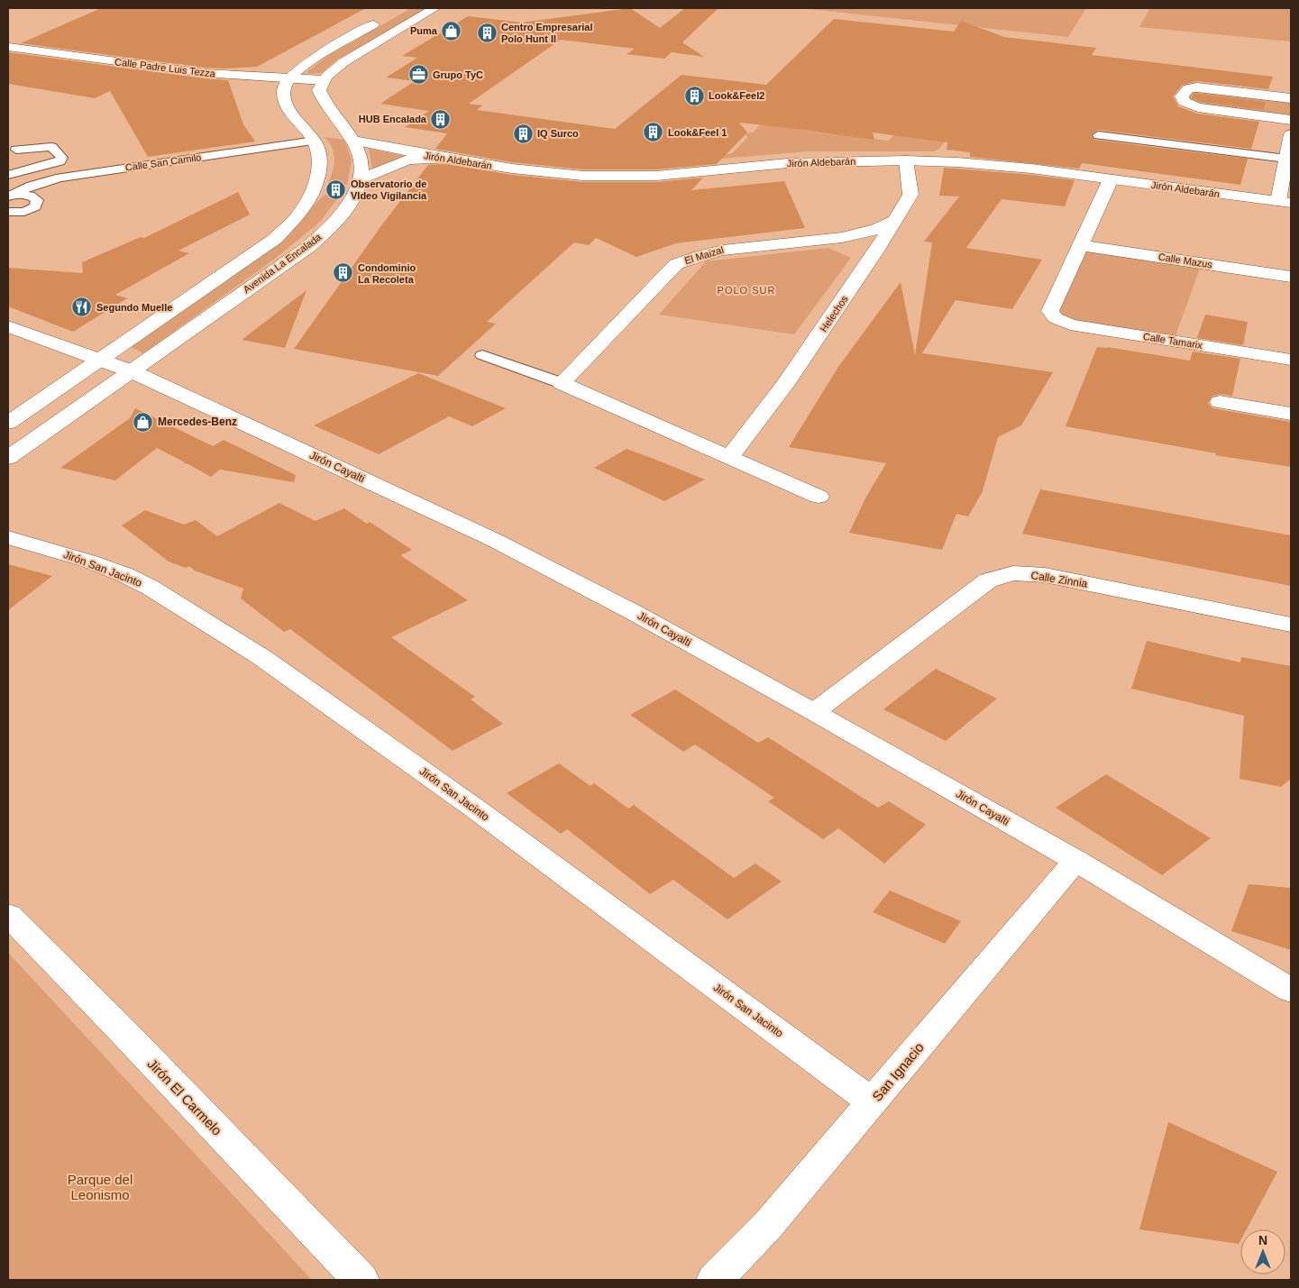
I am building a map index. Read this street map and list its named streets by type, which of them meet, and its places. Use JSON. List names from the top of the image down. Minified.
{"streets":{"street":["Calle Padre Luis Tezza","Jirón Aldebarán","El Maizal","Calle Mazus","Avenida La Encalada","Helechos","Calle Tamarix","Jirón Cayalti","Jirón San Jacinto","Calle Zinnia","San Ignacio","Jirón El Carmelo"],"lane":["Calle San Camilo"]},"crossings":[["Calle Padre Luis Tezza","Avenida La Encalada"],["Jirón Aldebarán","Avenida La Encalada"],["Jirón Aldebarán","Helechos"],["El Maizal","Helechos"],["Calle Mazus","Calle Tamarix"],["Avenida La Encalada","Jirón Cayalti"],["Jirón Cayalti","Calle Zinnia"],["Jirón Cayalti","San Ignacio"],["Jirón San Jacinto","San Ignacio"]],"districts":["POLO SUR"],"parks":["Parque del Leonismo"],"places":{"shop":["Puma","Mercedes-Benz"],"building":["Centro Empresarial Polo Hunt II","Look&Feel2","HUB Encalada","Look&Feel 1","IQ Surco","Observatorio de VIdeo Vigilancia","Condominio La Recoleta"],"office":["Grupo TyC"],"restaurant":["Segundo Muelle"]},"north":"top"}
